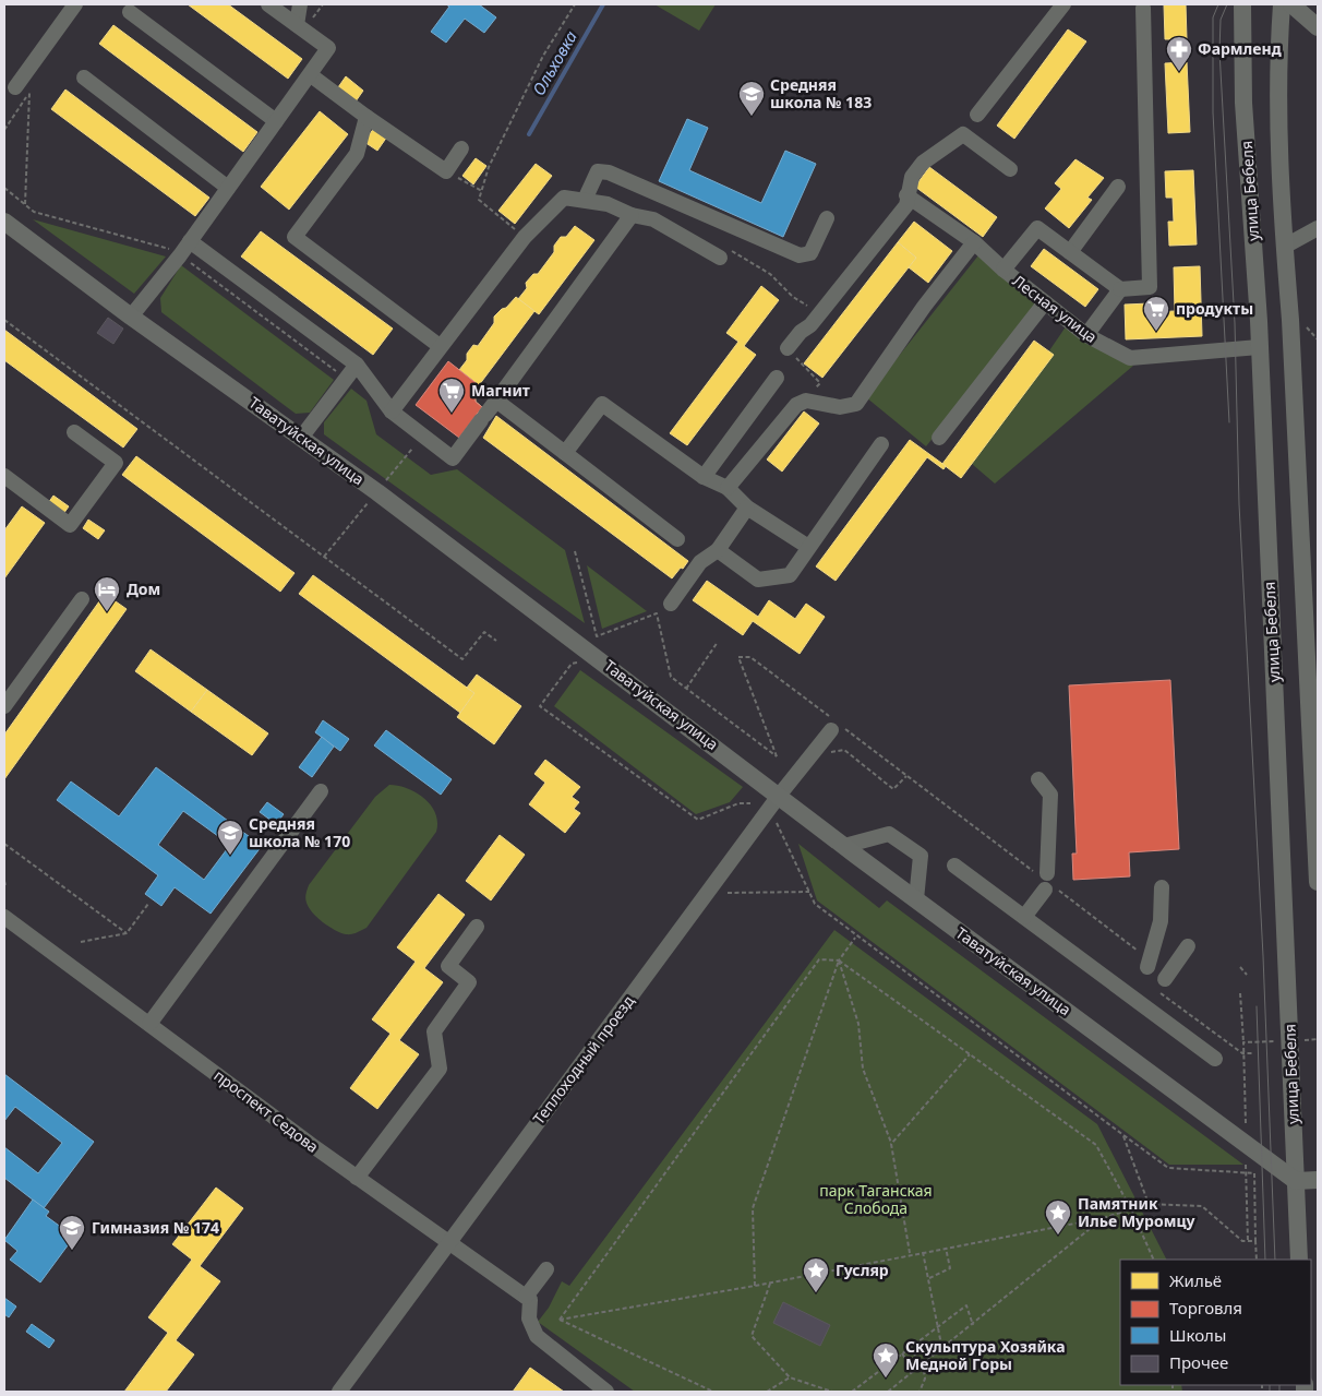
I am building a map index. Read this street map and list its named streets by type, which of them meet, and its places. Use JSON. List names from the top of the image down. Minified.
{"streets":{"main road":["улица Бебеля","Таватуйская улица"],"street":["Лесная улица","Теплоходный проезд","проспект Седова"]},"crossings":[["улица Бебеля","Лесная улица"],["улица Бебеля","Таватуйская улица"],["Таватуйская улица","Теплоходный проезд"],["Теплоходный проезд","проспект Седова"]],"water":["Ольховка"],"parks":["парк Таганская Слобода"],"places":{"pharmacy":["Фармленд"],"school or university":["Средняя школа № 183","Средняя школа № 170","Гимназия № 174"],"supermarket":["продукты","Магнит"],"hotel":["Дом"],"place":["Памятник Илье Муромцу","Гусляр","Скульптура Хозяйка Медной Горы"]},"legend":["Жильё","Торговля","Школы","Прочее"]}
